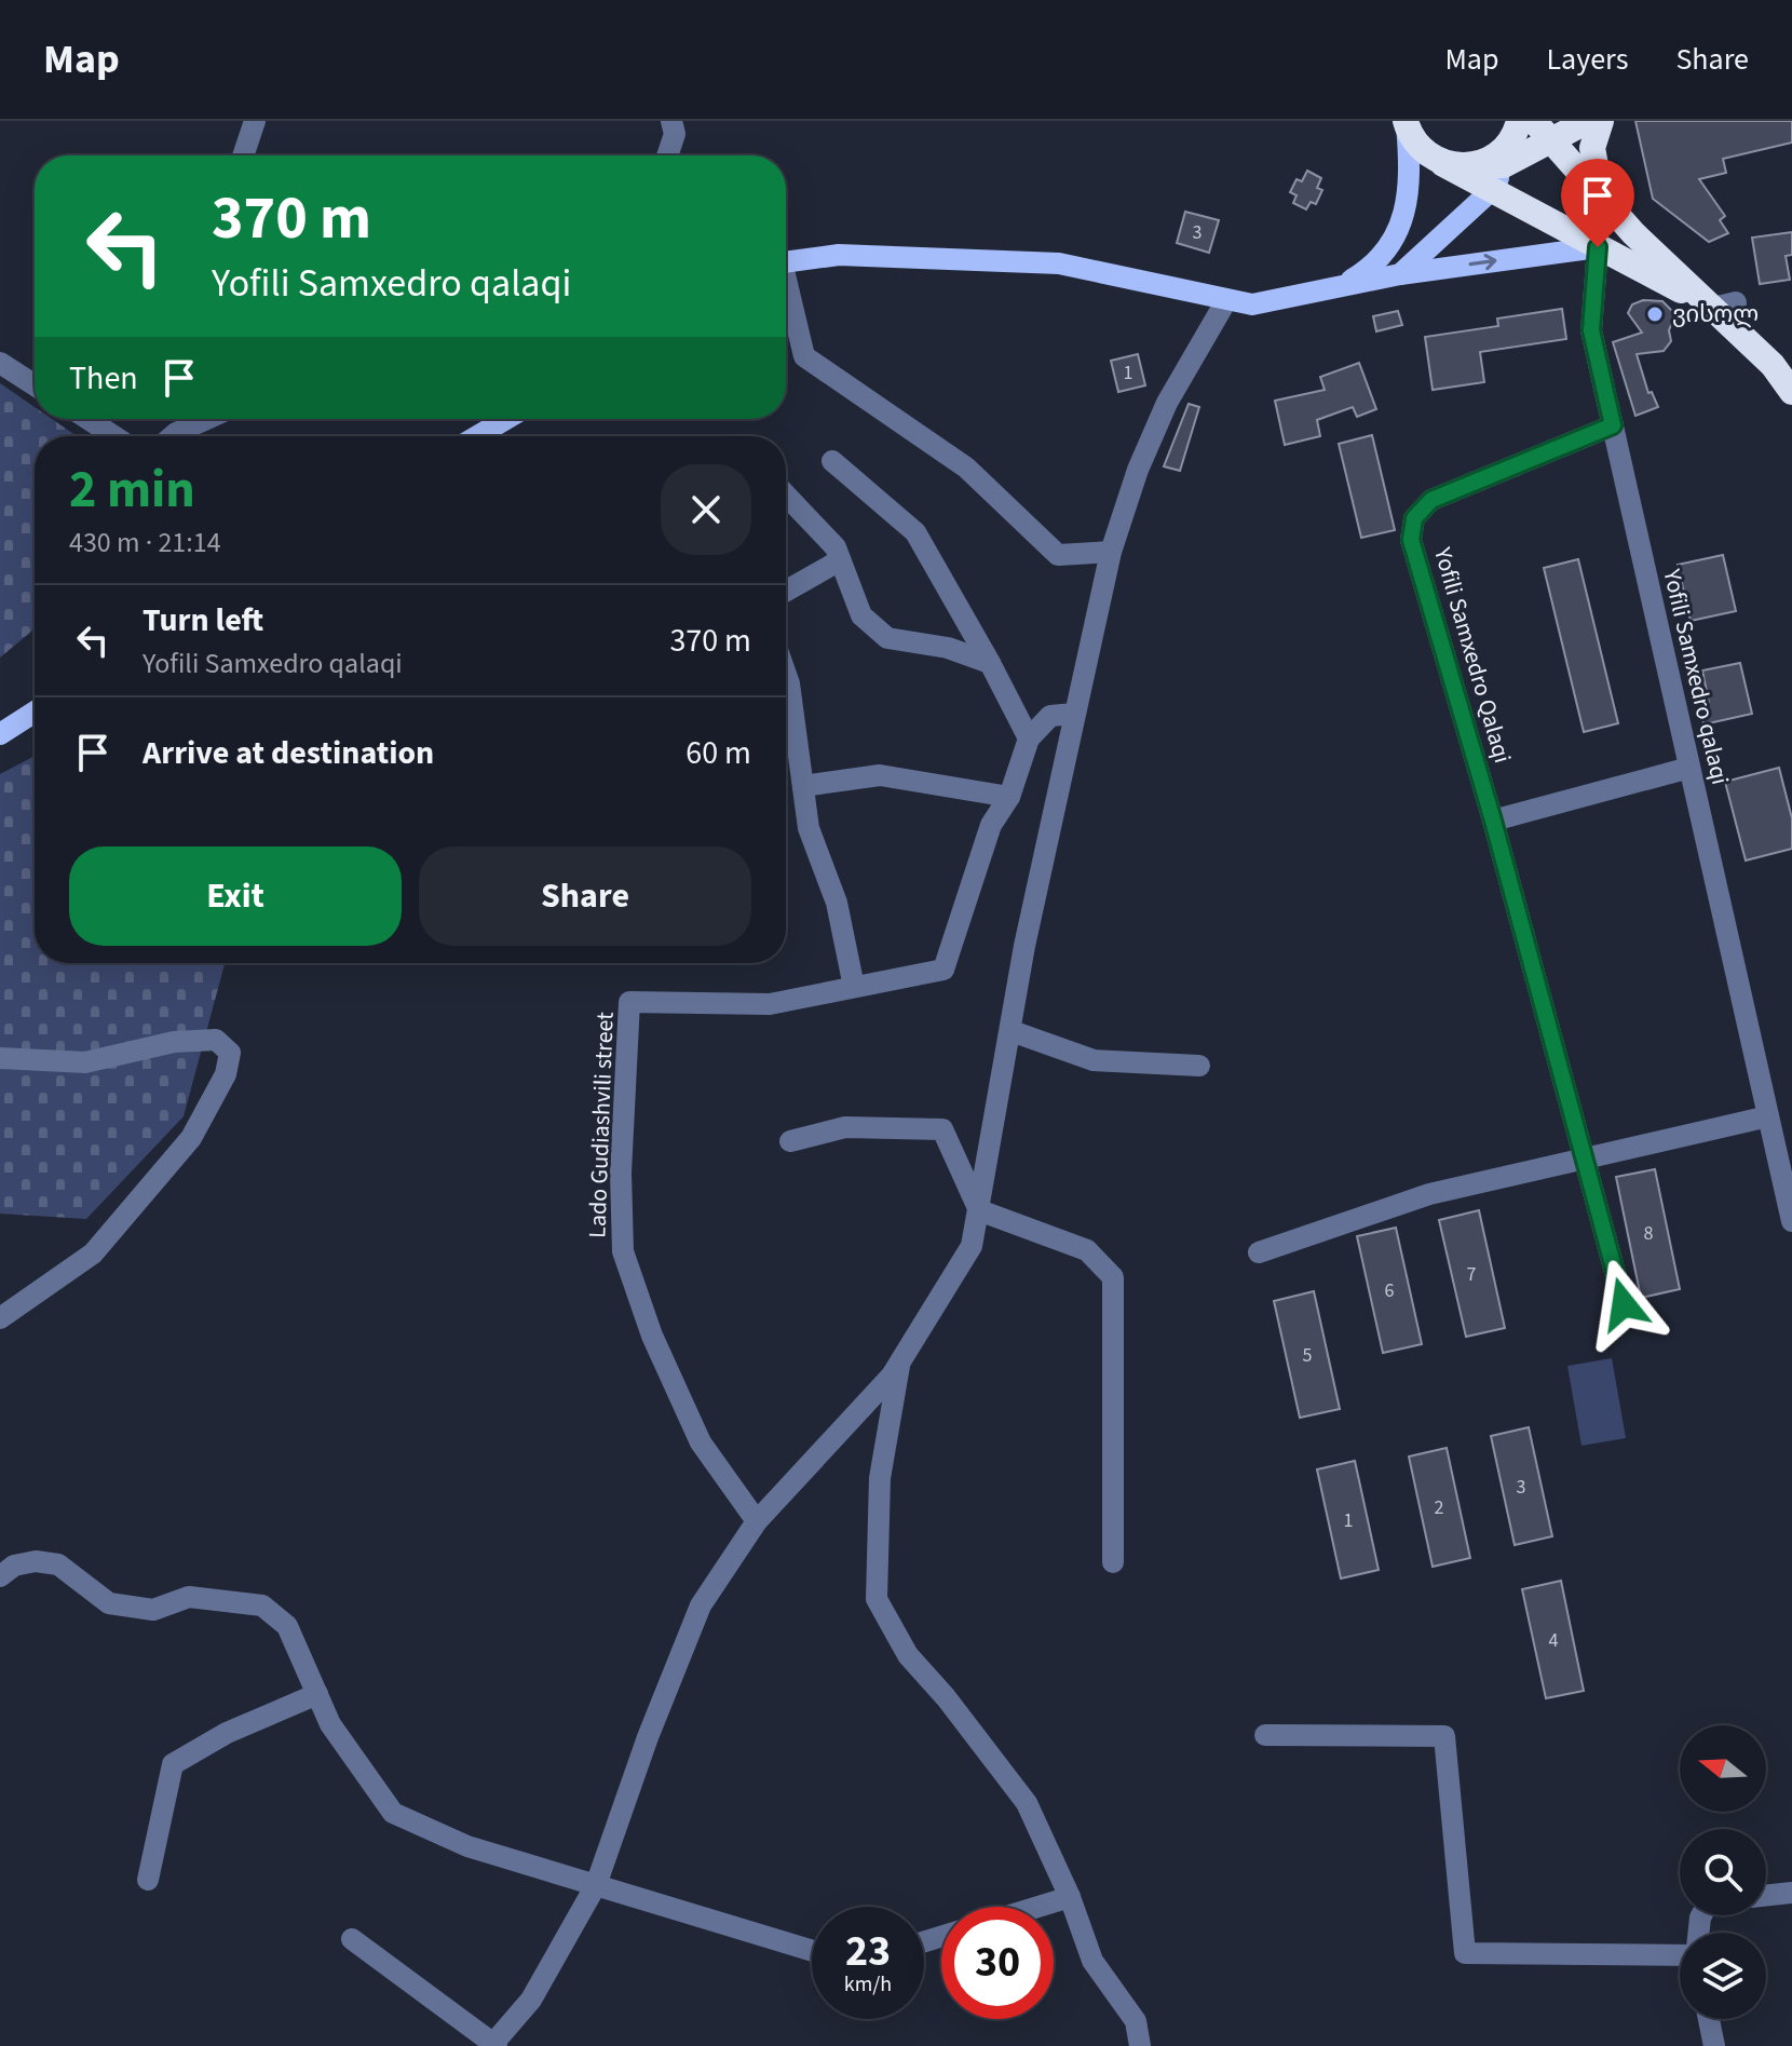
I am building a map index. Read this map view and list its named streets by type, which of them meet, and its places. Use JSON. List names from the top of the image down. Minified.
{"streets":{"street":["Yofili Samxedro Qalaqi","Yofili Samxedro qalaqi","Lado Gudiashvili street"]},"crossings":[["Yofili Samxedro Qalaqi","Yofili Samxedro qalaqi"]],"places":["ვისოლ"],"house_numbers":["3","1","8","7","6","5","3","2","1","4"],"north":"left","page":{"header":"Map","nav":["Map","Layers","Share"],"turn":["370 m","Yofili Samxedro qalaqi"],"then":"Then","heading":["2 min","430 m · 21:14"],"list":[{"name":"Turn left","note":"Yofili Samxedro qalaqi","value":"370 m"},{"name":"Arrive at destination","value":"60 m"}],"buttons":["Exit","Share"],"speed":"23 km/h","limit":"30"}}
